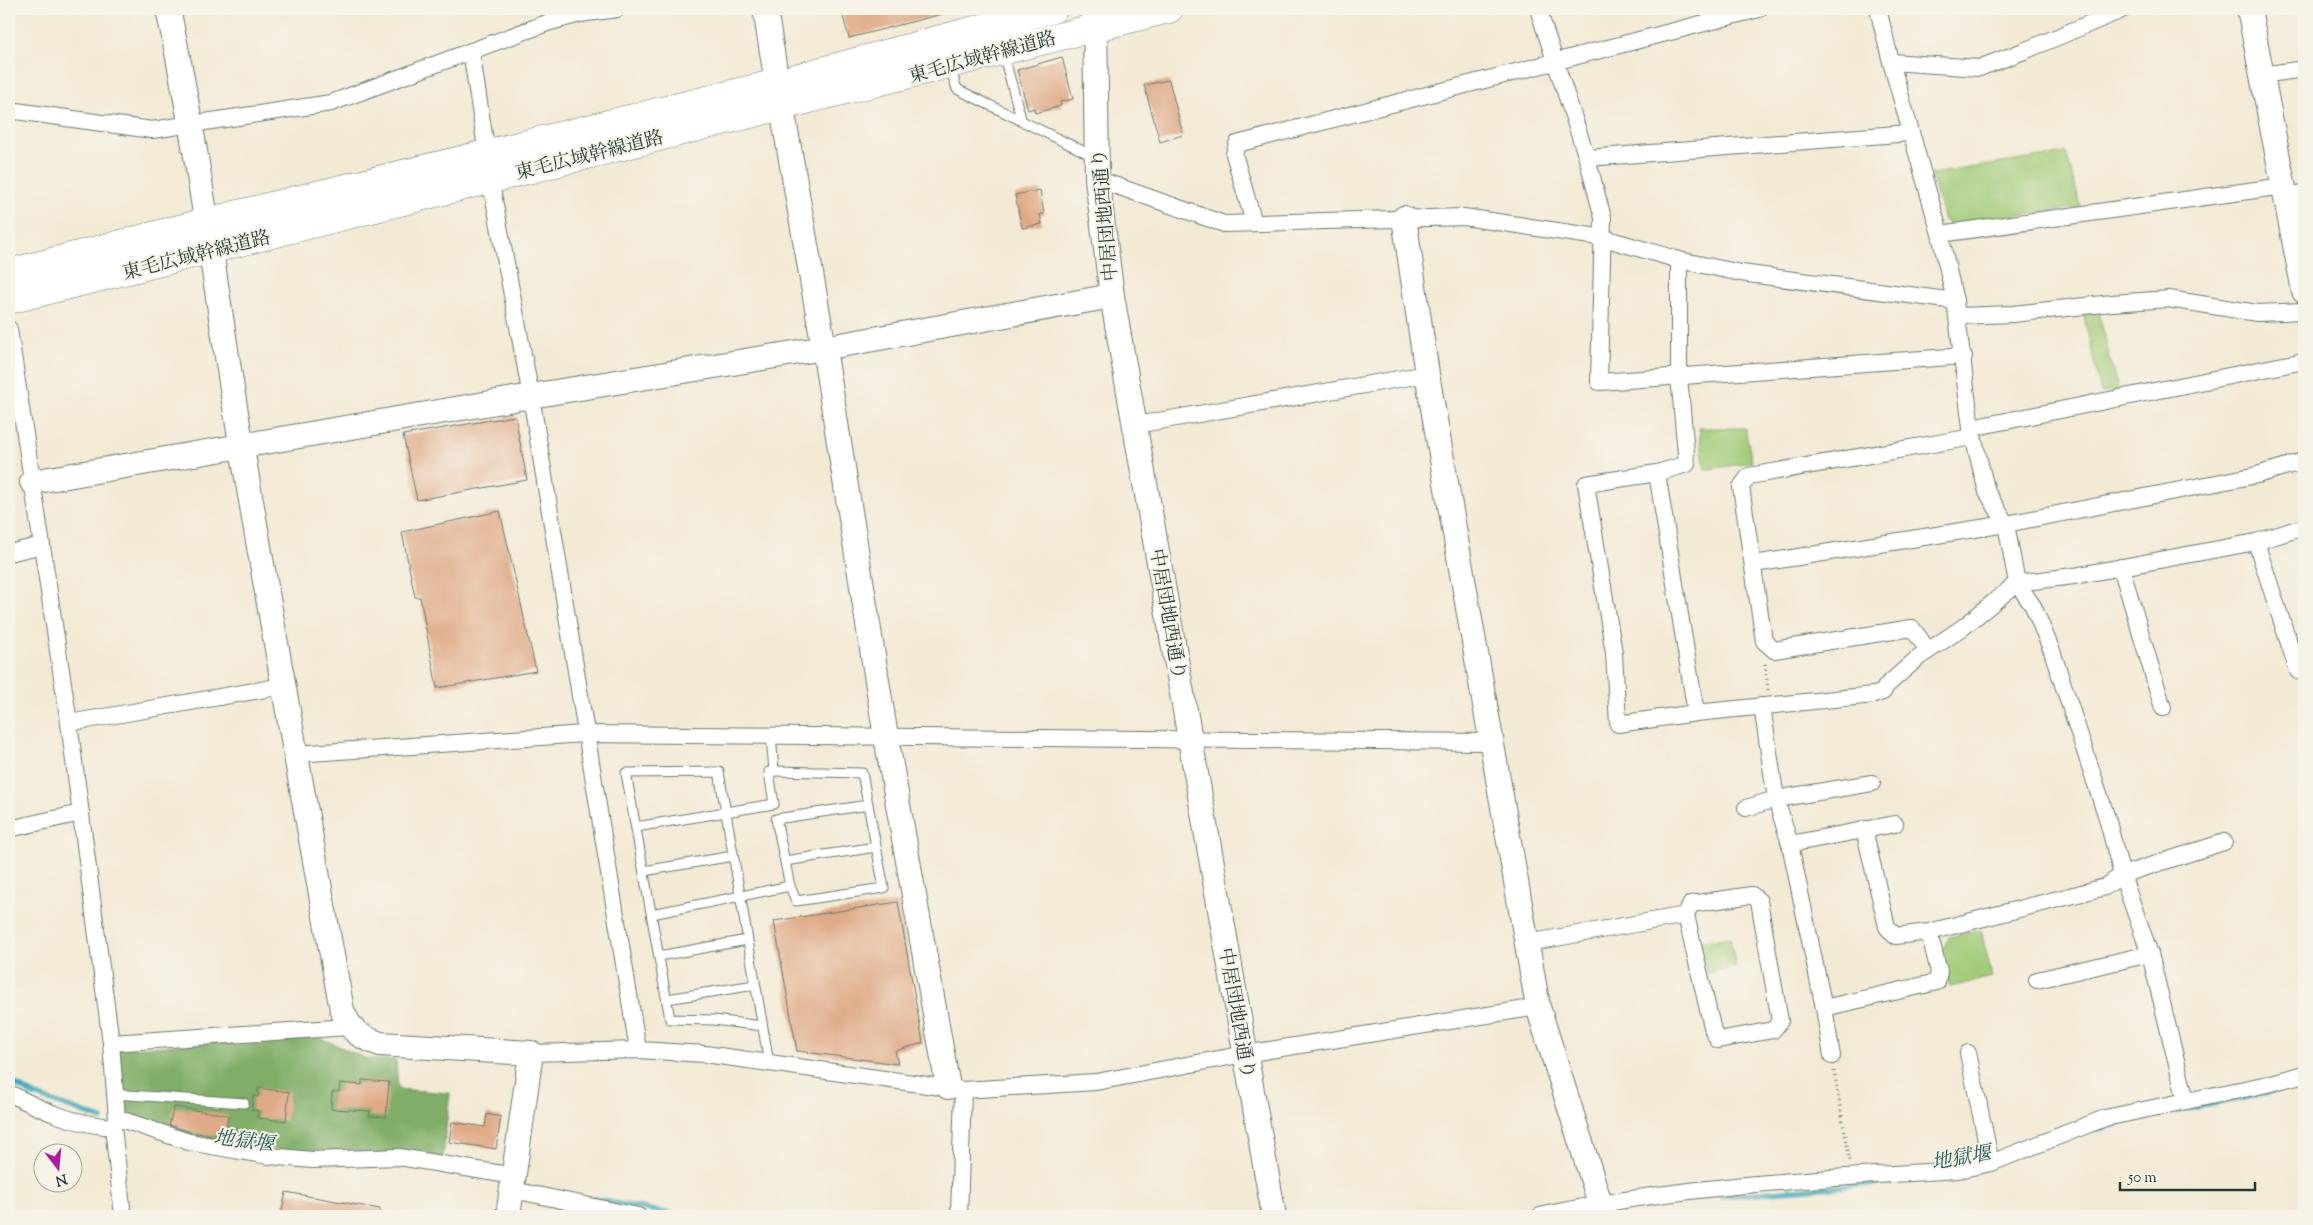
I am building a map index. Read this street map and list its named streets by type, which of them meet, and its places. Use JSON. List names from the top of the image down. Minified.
{"streets":{"highway":["東毛広域幹線道路"],"street":["中居団地西通り"]},"crossings":[["東毛広域幹線道路","中居団地西通り"]],"water":["地獄堰"],"scale_bar":"50 m","north":"bottom"}
